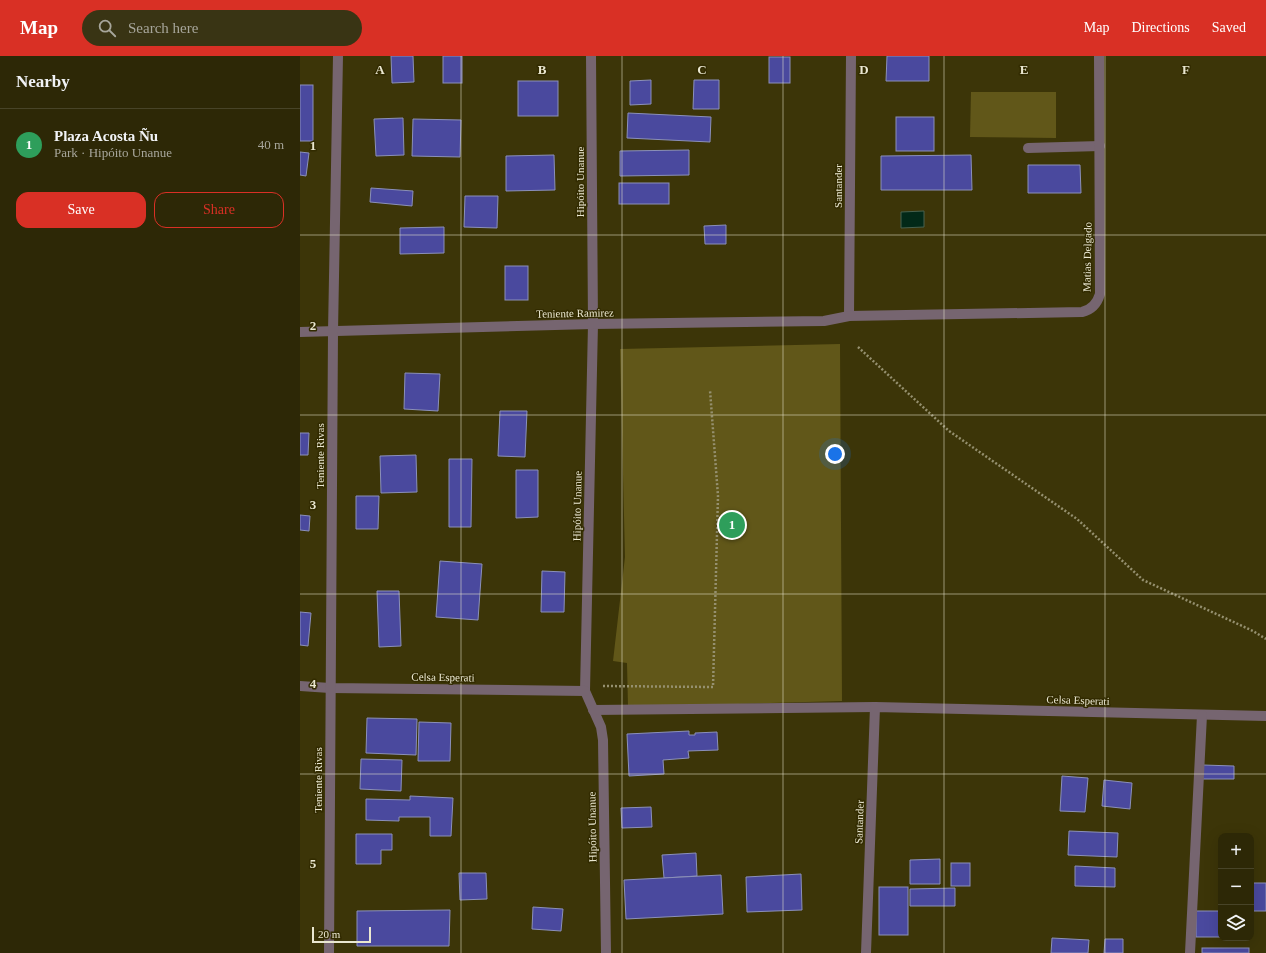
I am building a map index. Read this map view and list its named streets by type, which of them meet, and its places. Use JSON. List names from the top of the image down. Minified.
{"streets":{"street":["Hipóito Unanue","Santander","Matias Delgado","Teniente Ramirez","Teniente Rivas","Celsa Esperati"]},"crossings":[["Hipóito Unanue","Teniente Ramirez"],["Hipóito Unanue","Celsa Esperati"],["Santander","Matias Delgado"],["Santander","Teniente Ramirez"],["Santander","Celsa Esperati"],["Matias Delgado","Teniente Ramirez"],["Teniente Ramirez","Teniente Rivas"],["Teniente Rivas","Celsa Esperati"]],"scale_bar":"20 m","page":{"header":"Map","search":"Search here","nav":["Map","Directions","Saved"],"heading":"Nearby","list":[{"mark":"1","name":"Plaza Acosta Ñu","note":"Park · Hipóito Unanue","value":"40 m"}],"buttons":["Save","Share"],"pins":"1","map_buttons":["+","−"],"scale":"20 m"},"grid":{"columns":["A","B","C","D","E","F"],"rows":["1","2","3","4","5"]}}
